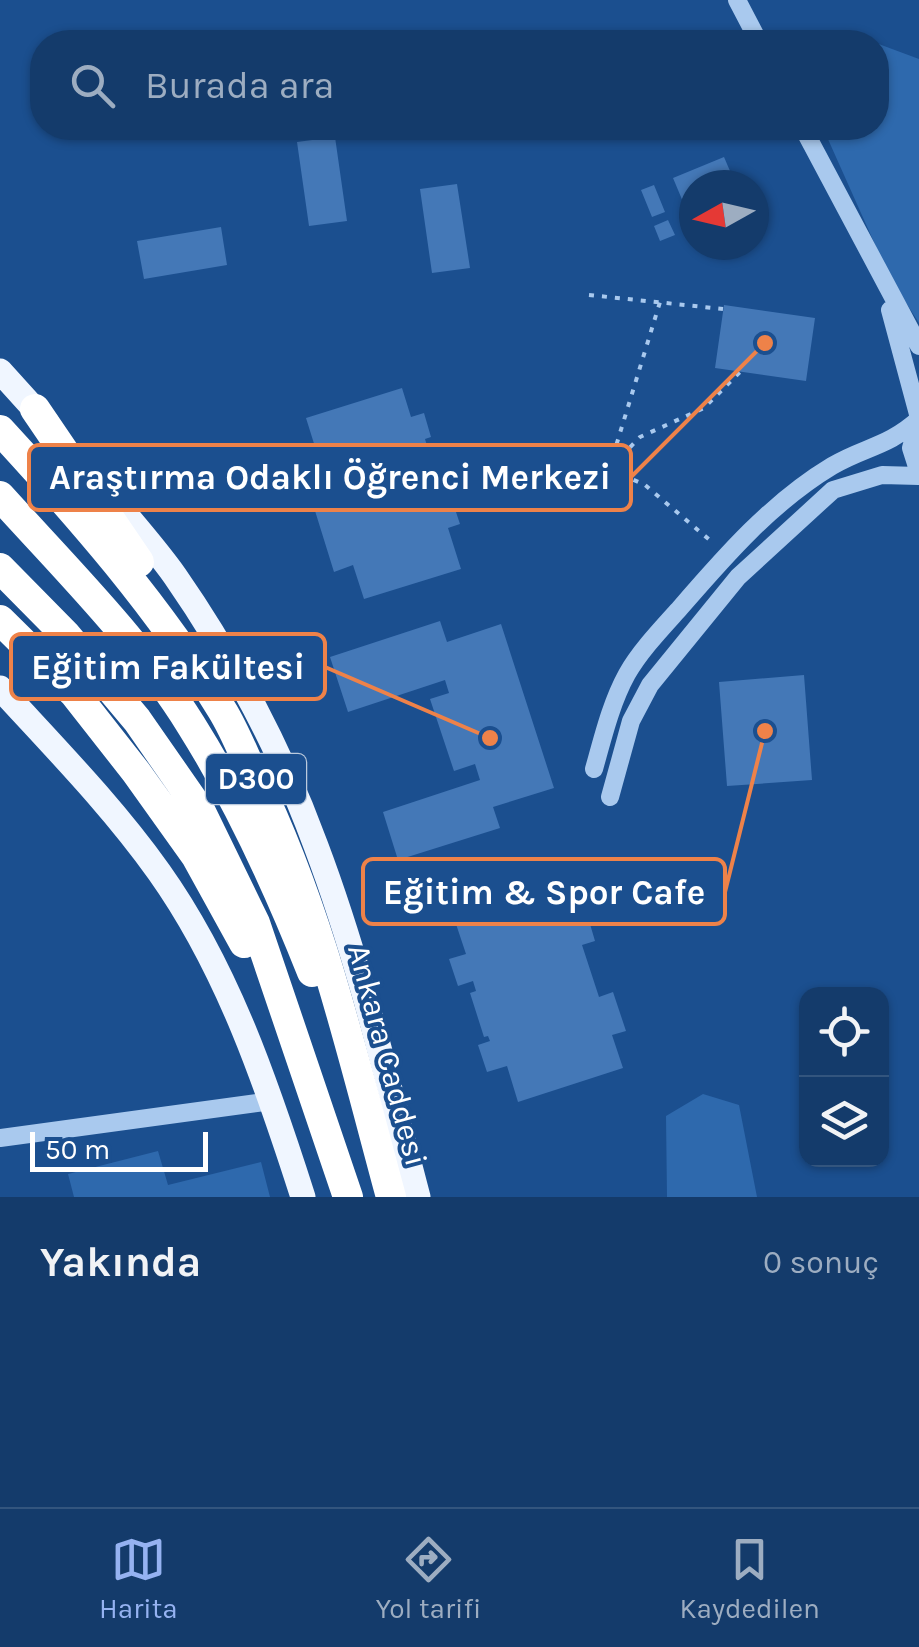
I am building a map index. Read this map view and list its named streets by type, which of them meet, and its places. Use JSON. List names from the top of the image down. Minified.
{"streets":{"highway":["D300","Ankara Caddesi"]},"places":["Araştırma Odaklı Öğrenci Merkezi","Eğitim & Spor Cafe","Eğitim Fakültesi"],"scale_bar":"50 m","north":"left","page":{"search":"Burada ara","scale":"50 m","heading":["Yakında","0 sonuç"],"nav":["Harita","Yol tarifi","Kaydedilen"]}}
